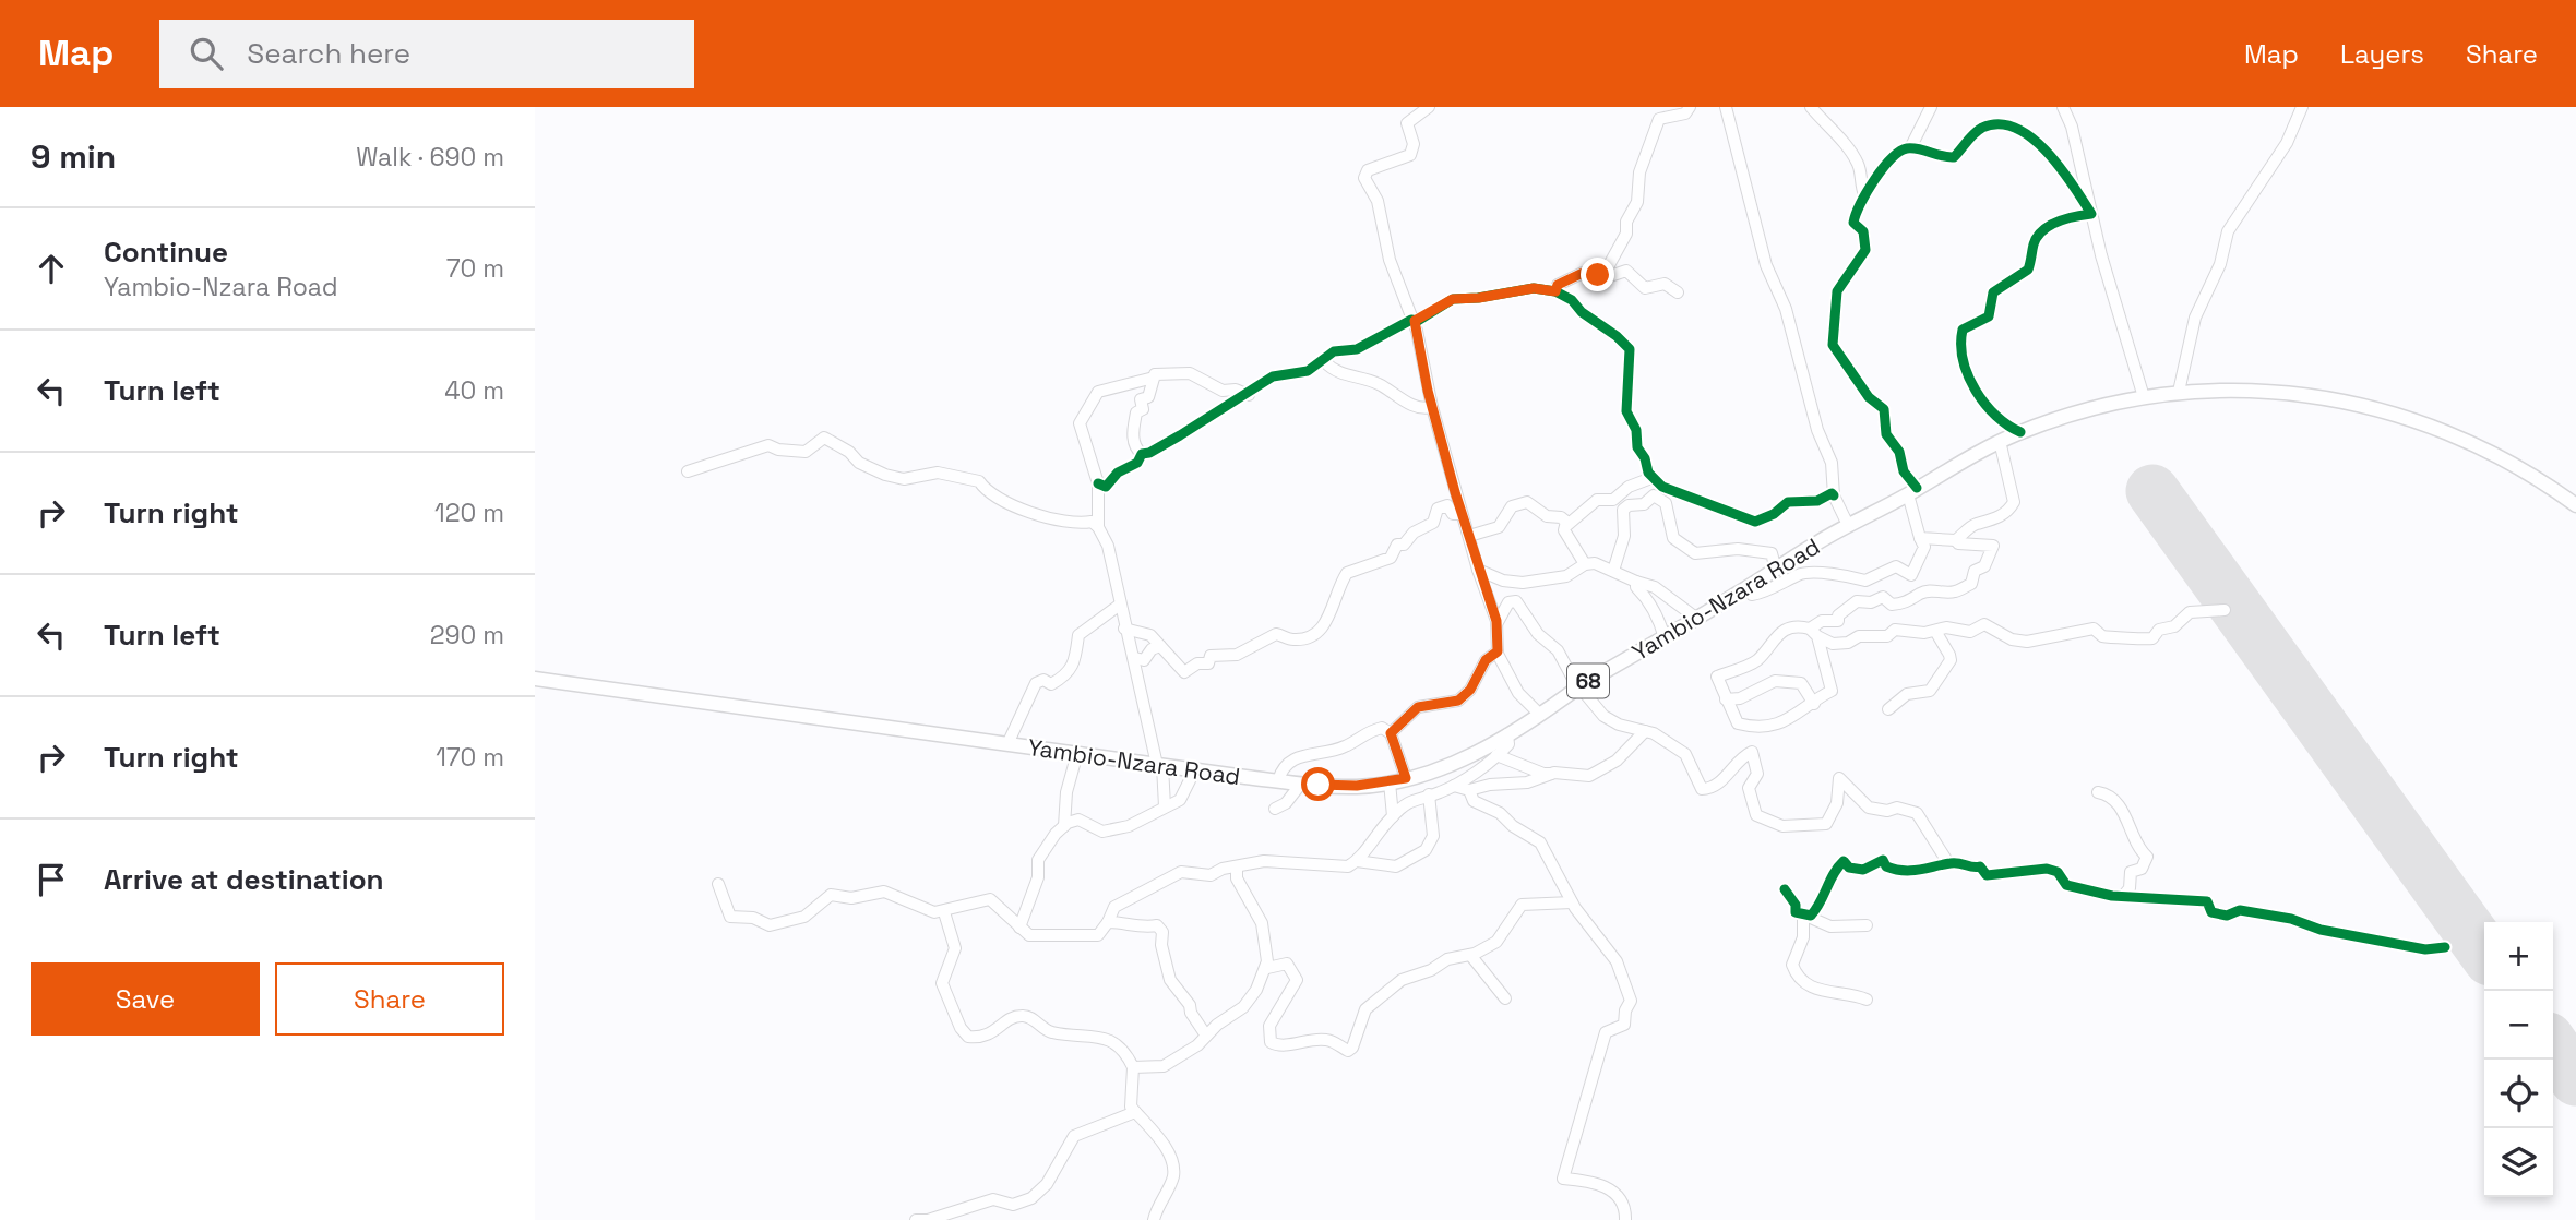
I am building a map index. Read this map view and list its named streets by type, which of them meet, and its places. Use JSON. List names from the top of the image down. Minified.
{"streets":{"main road":["Yambio-Nzara Road","68"]},"page":{"header":"Map","search":"Search here","nav":["Map","Layers","Share"],"heading":["9 min","Walk · 690 m"],"list":[["Continue","Yambio-Nzara Road","70 m"],["Turn left","40 m"],["Turn right","120 m"],["Turn left","290 m"],["Turn right","170 m"],"Arrive at destination"],"map_buttons":["+","−"],"buttons":["Save","Share"]}}
